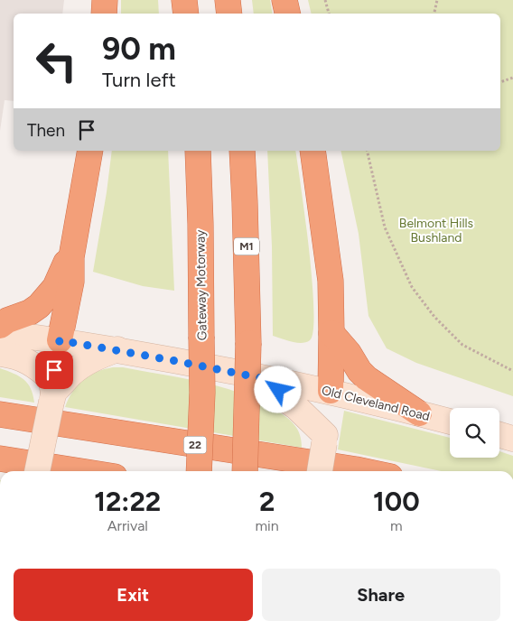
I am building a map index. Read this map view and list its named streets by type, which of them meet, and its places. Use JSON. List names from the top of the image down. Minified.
{"streets":{"highway":["M1","Gateway Motorway","22"],"main road":["Old Cleveland Road"]},"parks":["Belmont Hills Bushland"],"page":{"turn":["90 m","Turn left"],"then":"Then","eta":["12:22","Arrival","2","min","100","m"],"buttons":["Exit","Share"]}}
